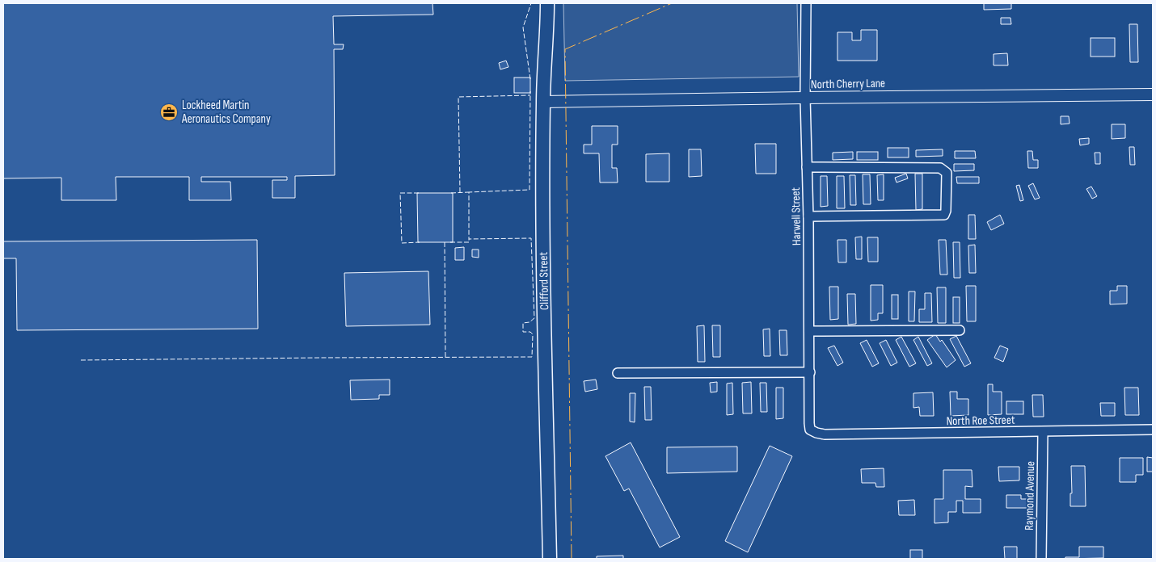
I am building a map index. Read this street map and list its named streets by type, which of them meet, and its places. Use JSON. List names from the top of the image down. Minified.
{"streets":{"main road":["Clifford Street"],"street":["North Cherry Lane","Harwell Street","North Roe Street","Raymond Avenue"]},"crossings":[["North Cherry Lane","Harwell Street"],["North Cherry Lane","Clifford Street"],["Harwell Street","North Roe Street"],["North Roe Street","Raymond Avenue"]],"places":{"office":["Lockheed Martin Aeronautics Company"]}}
